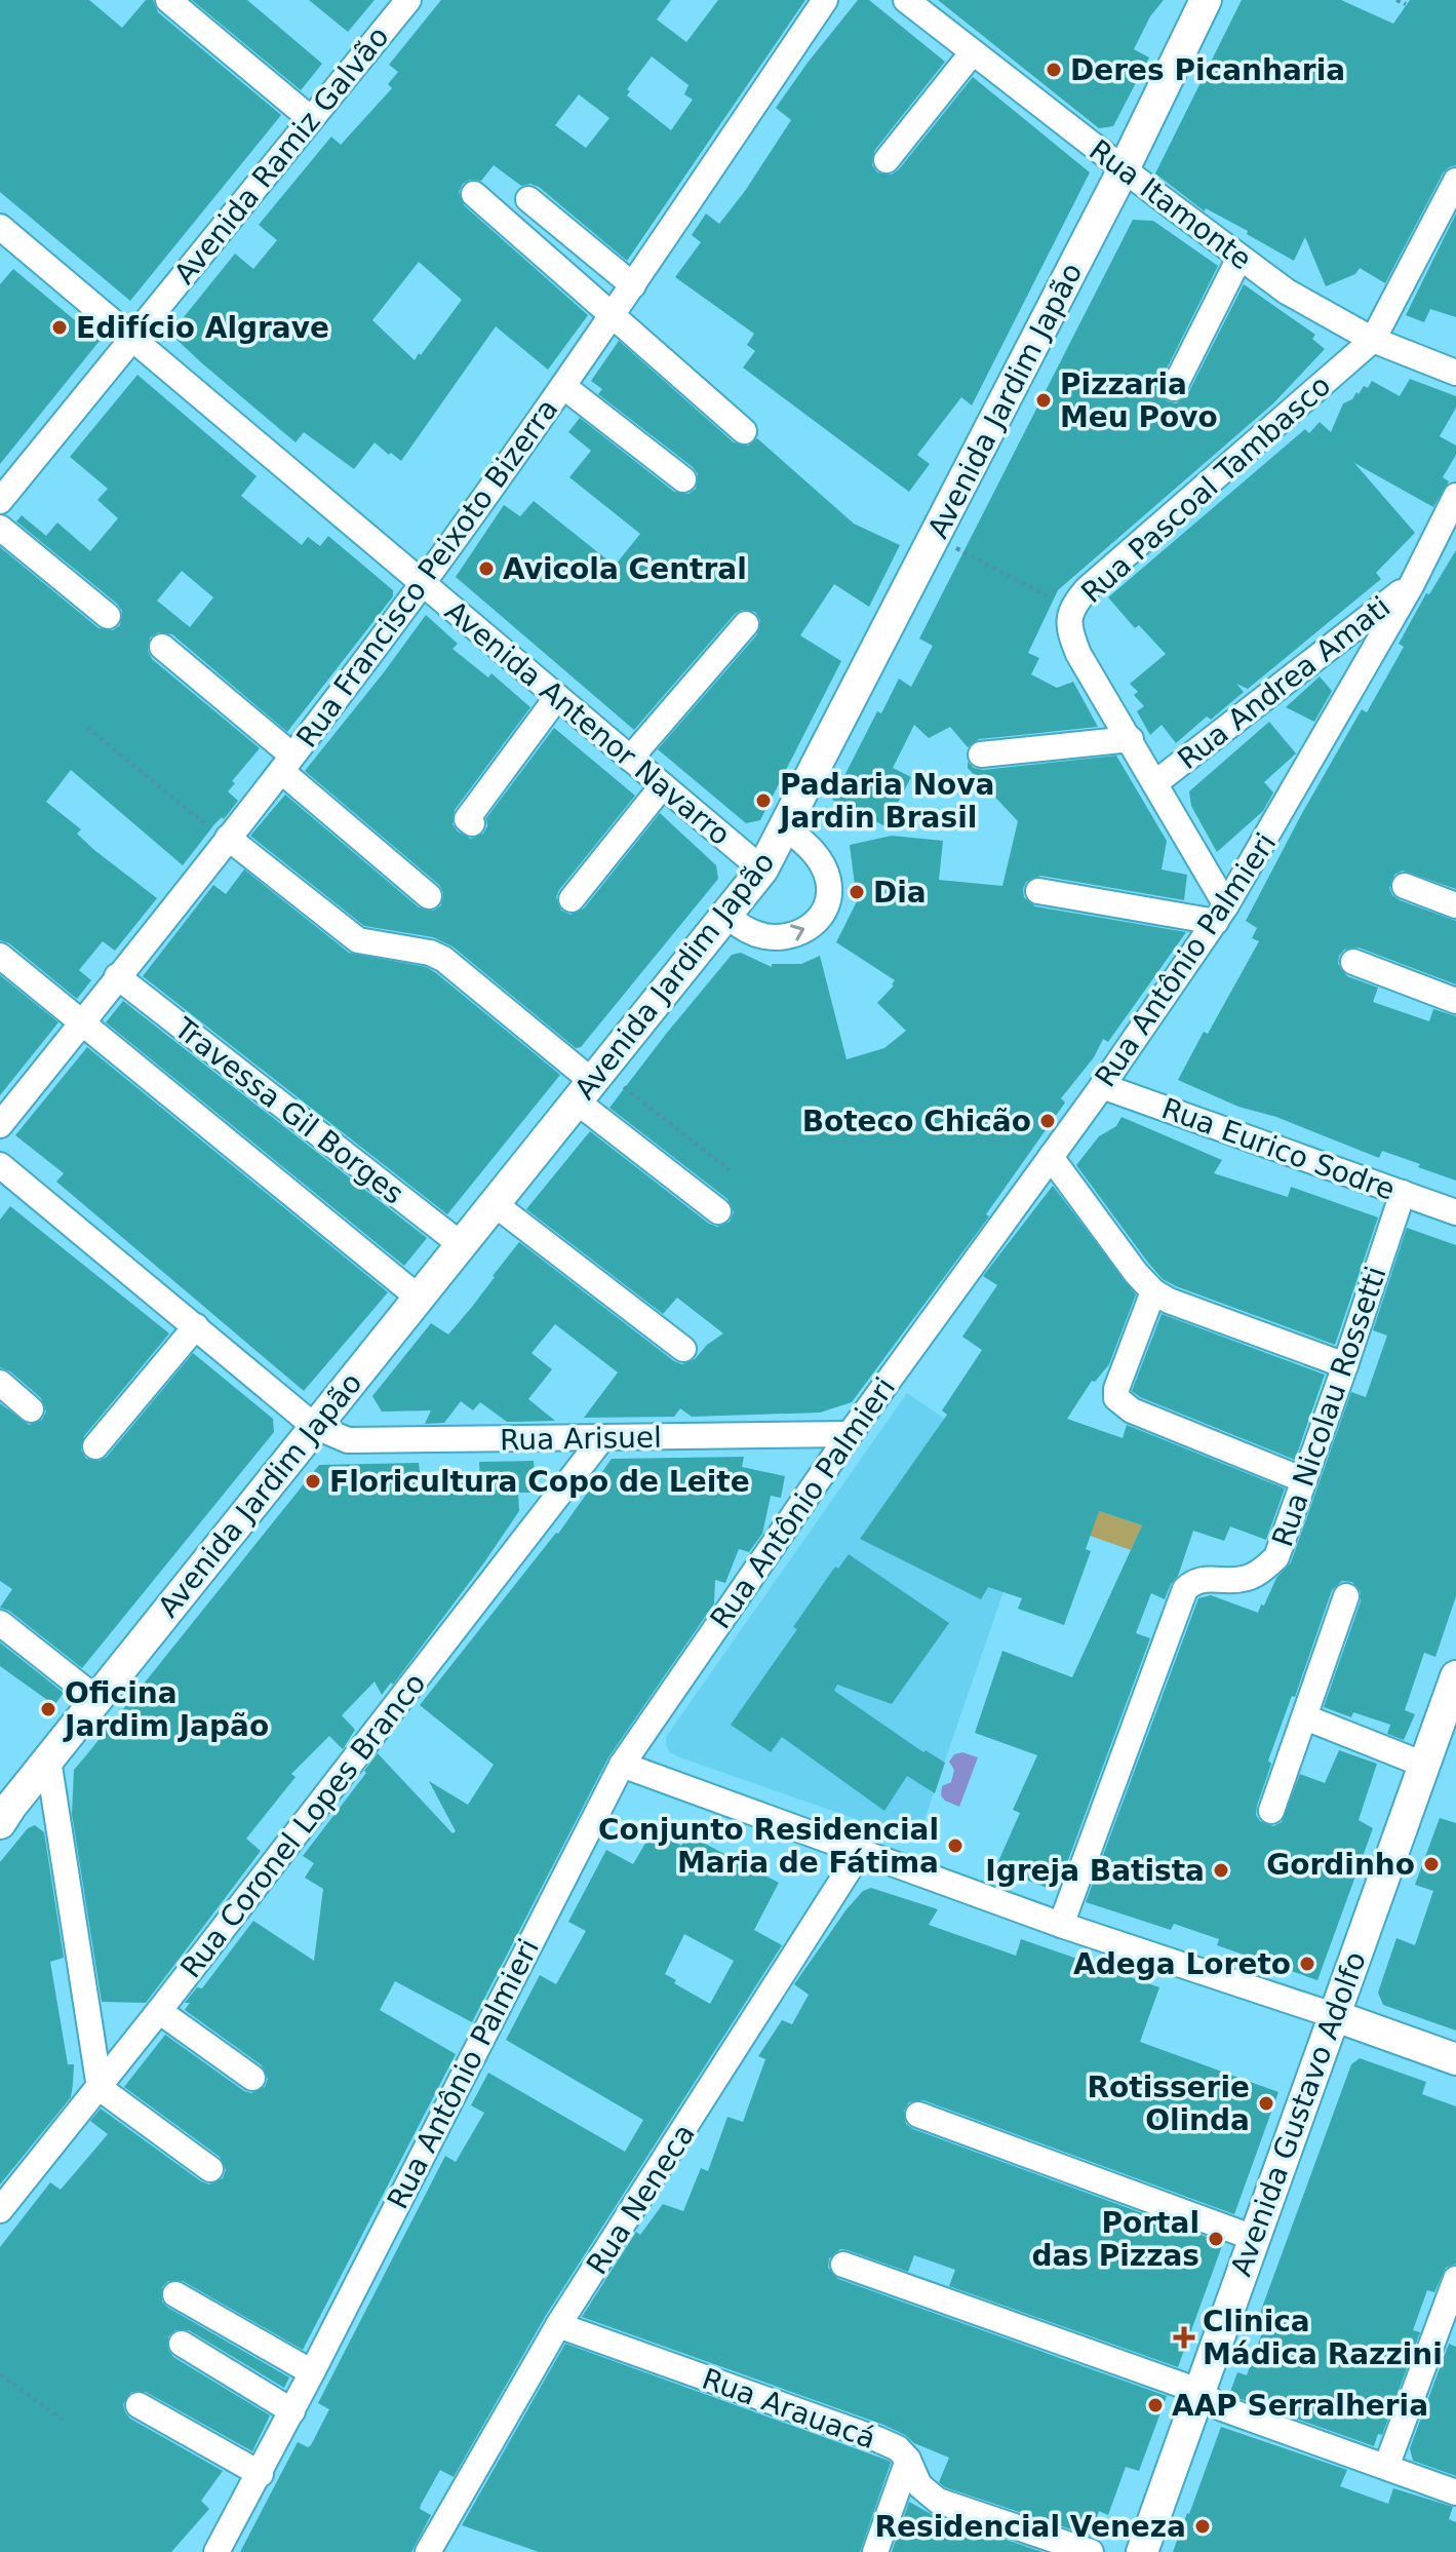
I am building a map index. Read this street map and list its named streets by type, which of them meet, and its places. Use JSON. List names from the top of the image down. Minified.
{"streets":{"main road":["Avenida Jardim Japão","Avenida Gustavo Adolfo"],"street":["Avenida Ramiz Galvão","Rua Itamonte","Rua Pascoal Tambasco","Rua Francisco Peixoto Bizerra","Rua Andrea Amati","Avenida Antenor Navarro","Rua Antônio Palmieri","Travessa Gil Borges","Rua Eurico Sodre","Rua Nicolau Rossetti","Rua Arisuel","Rua Coronel Lopes Branco","Rua Neneca","Rua Arauacá"]},"crossings":[["Avenida Ramiz Galvão","Avenida Antenor Navarro"],["Rua Itamonte","Avenida Jardim Japão"],["Rua Itamonte","Rua Pascoal Tambasco"],["Avenida Jardim Japão","Avenida Antenor Navarro"],["Avenida Jardim Japão","Travessa Gil Borges"],["Avenida Jardim Japão","Rua Arisuel"],["Rua Pascoal Tambasco","Rua Andrea Amati"],["Rua Pascoal Tambasco","Rua Antônio Palmieri"],["Rua Francisco Peixoto Bizerra","Avenida Antenor Navarro"],["Rua Francisco Peixoto Bizerra","Travessa Gil Borges"],["Rua Andrea Amati","Rua Antônio Palmieri"],["Rua Antônio Palmieri","Rua Eurico Sodre"],["Rua Antônio Palmieri","Rua Arisuel"],["Rua Eurico Sodre","Rua Nicolau Rossetti"],["Rua Arisuel","Rua Coronel Lopes Branco"],["Rua Neneca","Rua Arauacá"]],"places":{"other":["Deres Picanharia","Edifício Algrave","Pizzaria Meu Povo","Avicola Central","Padaria Nova Jardin Brasil","Dia","Boteco Chicão","Floricultura Copo de Leite","Oficina Jardim Japão","Conjunto Residencial Maria de Fátima","Gordinho","Igreja Batista","Adega Loreto","Rotisserie Olinda","Portal das Pizzas","AAP Serralheria","Residencial Veneza"],"health":["Clinica Mádica Razzini"]}}
